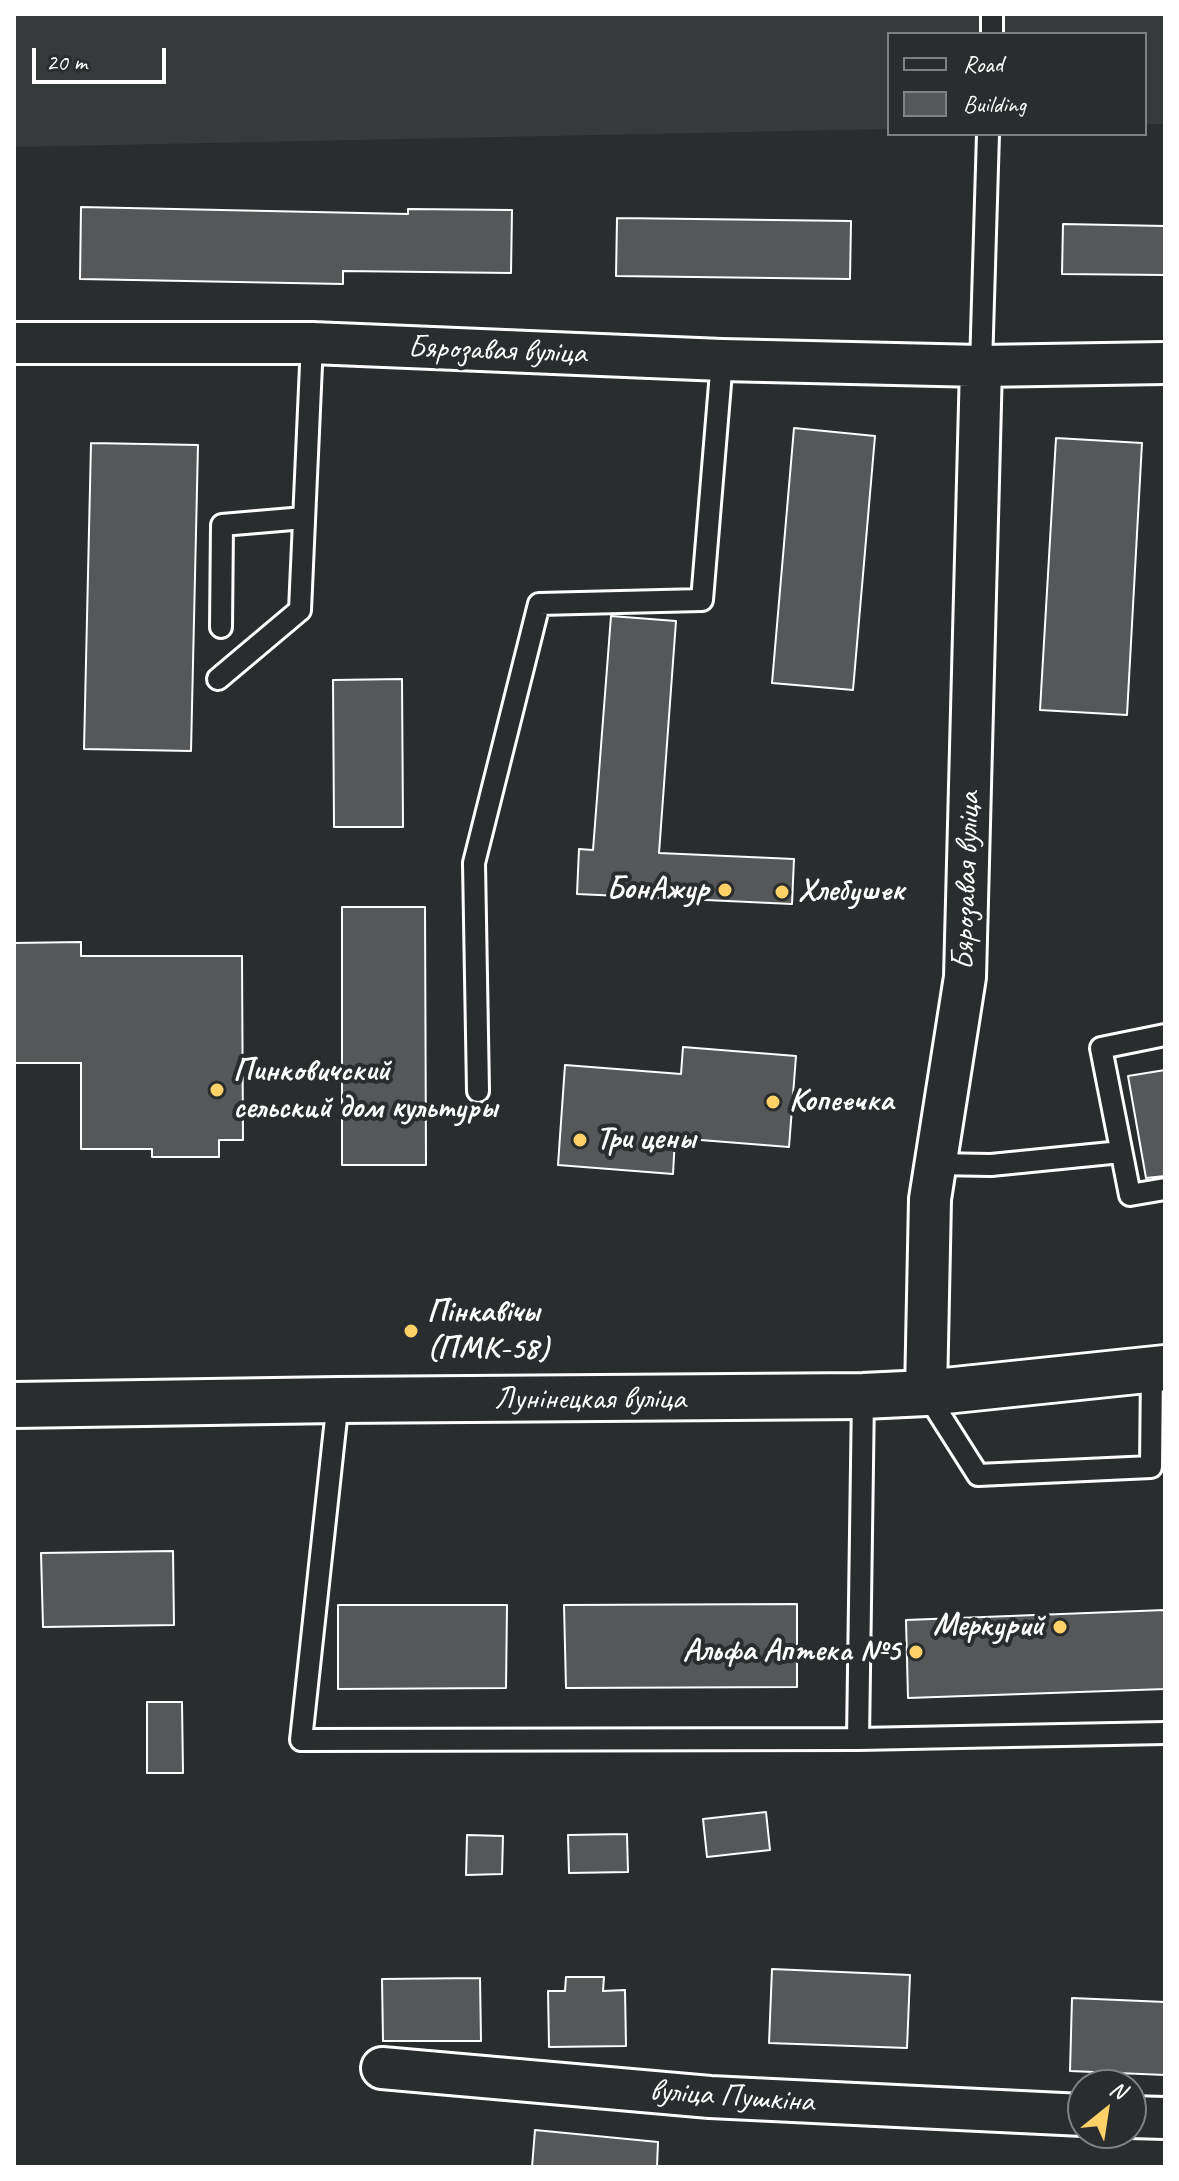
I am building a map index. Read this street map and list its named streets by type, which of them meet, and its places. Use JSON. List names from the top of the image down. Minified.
{"streets":{"main road":["Лунінецкая вуліца"],"street":["Бярозавая вуліца","вуліца Пушкіна"]},"crossings":[["Бярозавая вуліца","Лунінецкая вуліца"]],"places":["БонАжур","Хлебушек","Пинковичский сельский дом культуры","Копеечка","Три цены","Пінкавічы (ПМК-58)","Меркурий","Альфа Аптека №5"],"legend":["Road","Building"],"scale_bar":"20 m","north":"top right"}
